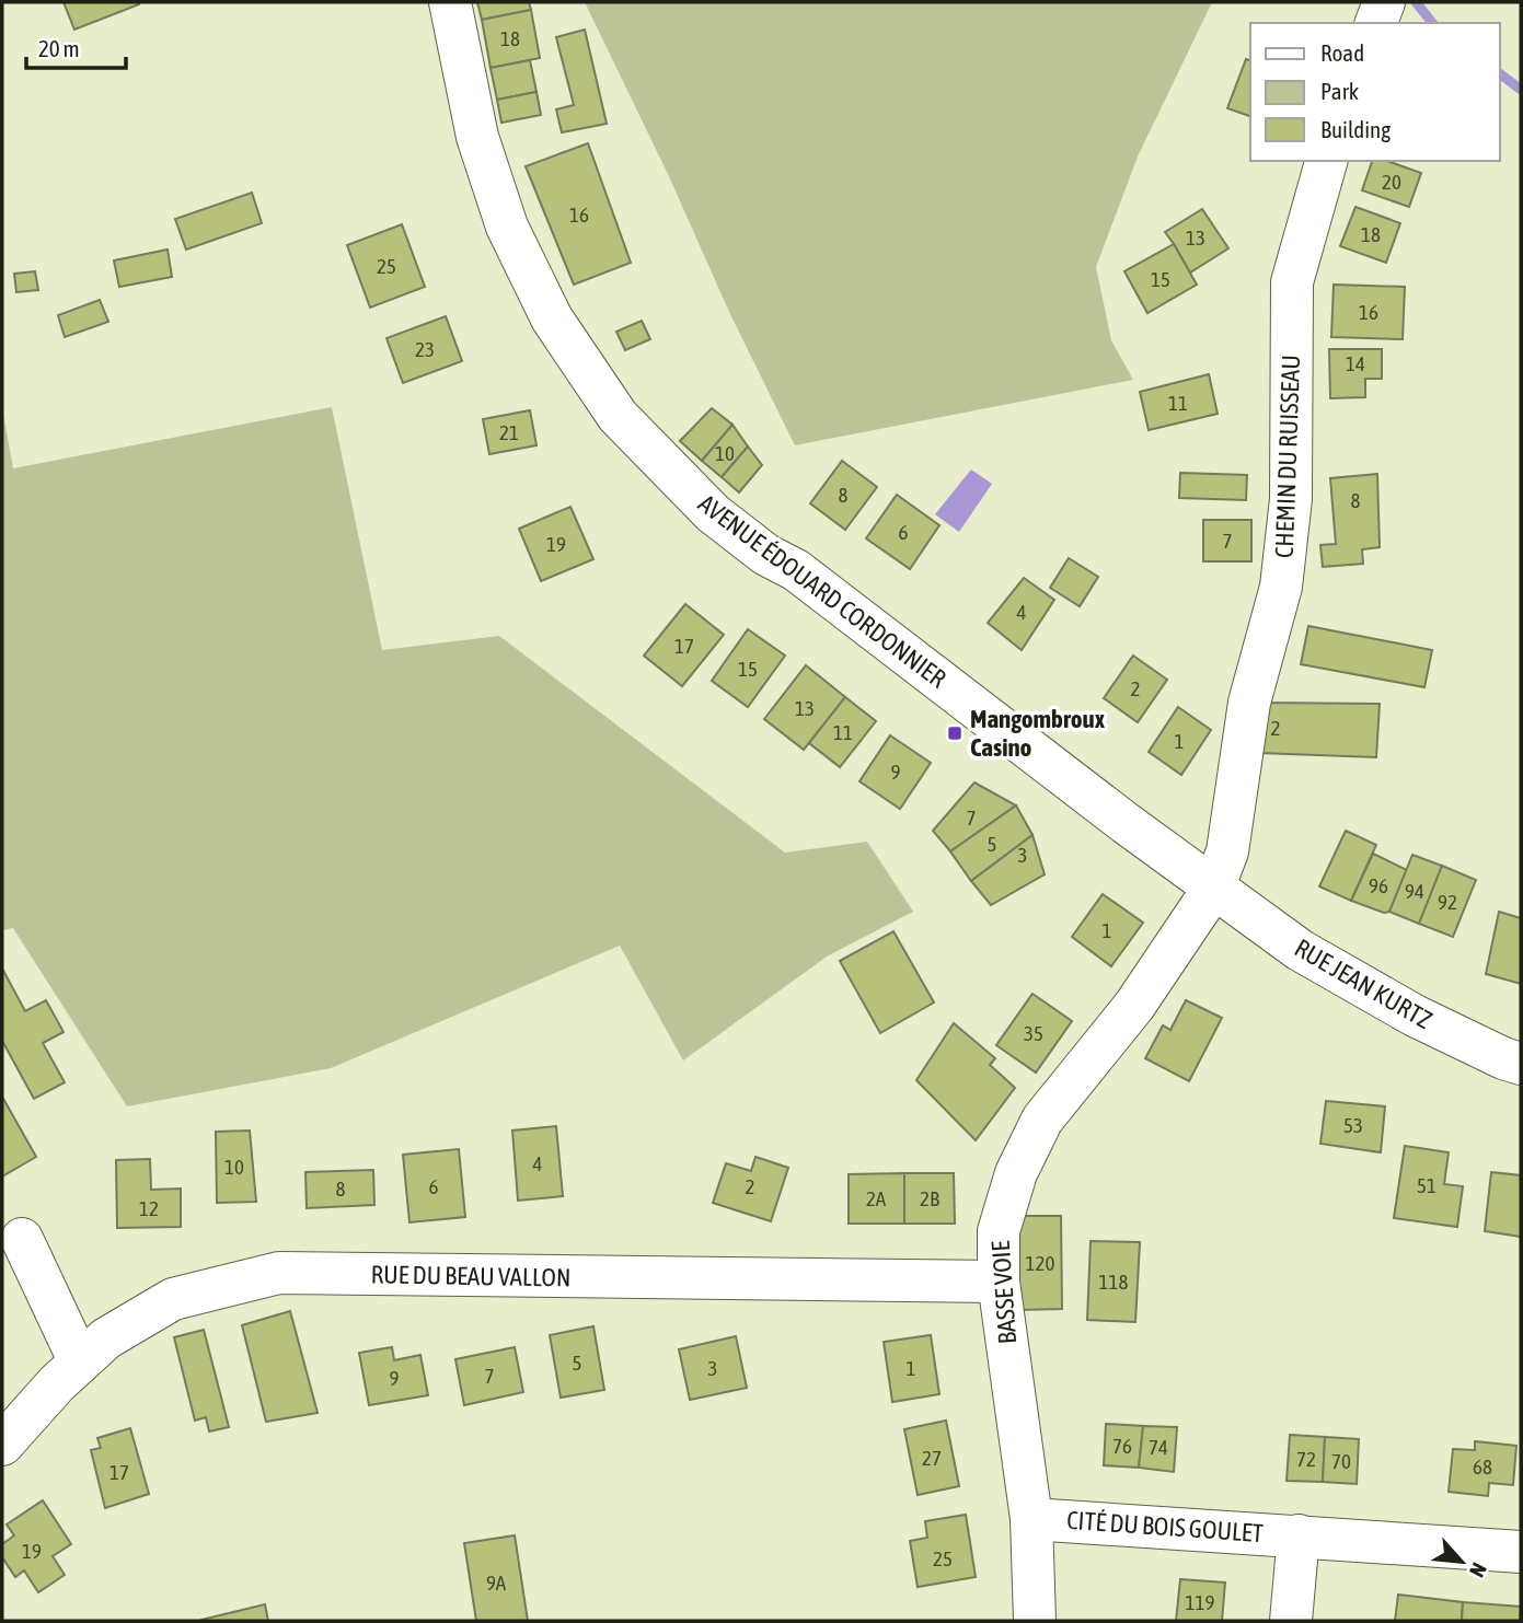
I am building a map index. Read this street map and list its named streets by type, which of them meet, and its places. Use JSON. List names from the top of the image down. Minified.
{"streets":{"street":["CHEMIN DU RUISSEAU","AVENUE ÉDOUARD CORDONNIER","RUE JEAN KURTZ","RUE DU BEAU VALLON","BASSE VOIE","CITÉ DU BOIS GOULET"]},"crossings":[["CHEMIN DU RUISSEAU","AVENUE ÉDOUARD CORDONNIER"],["CHEMIN DU RUISSEAU","RUE JEAN KURTZ"],["CHEMIN DU RUISSEAU","BASSE VOIE"],["AVENUE ÉDOUARD CORDONNIER","RUE JEAN KURTZ"],["AVENUE ÉDOUARD CORDONNIER","BASSE VOIE"],["RUE JEAN KURTZ","BASSE VOIE"],["RUE DU BEAU VALLON","BASSE VOIE"],["BASSE VOIE","CITÉ DU BOIS GOULET"]],"places":{"transit":["Mangombroux Casino"]},"house_numbers":["18","20","16","18","13","25","15","16","23","14","11","21","10","8","8","6","7","19","4","17","15","2","13","2","11","1","9","7","5","3","96","94","92","1","35","53","4","10","51","6","2","8","2A","2B","12","120","118","5","3","1","7","9","76","74","27","72","70","68","17","19","25","9A","119"],"legend":["Road","Park","Building"],"scale_bar":"20 m","north":"bottom right"}
